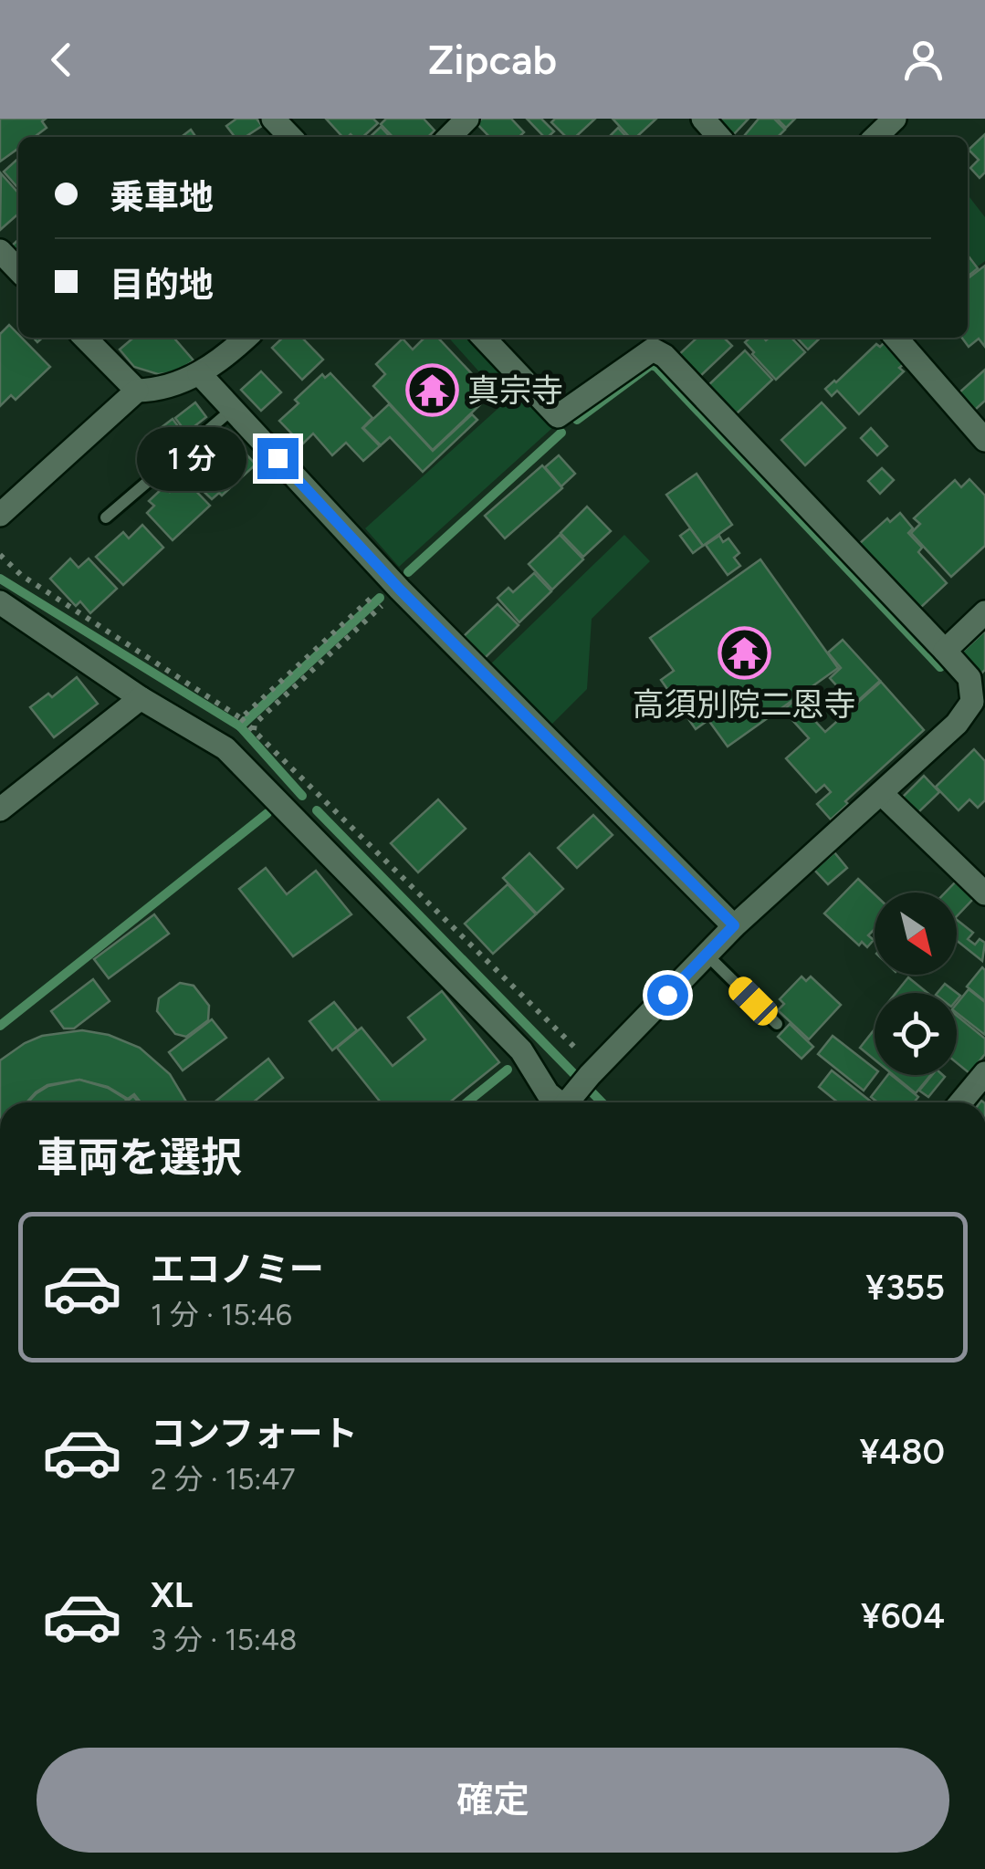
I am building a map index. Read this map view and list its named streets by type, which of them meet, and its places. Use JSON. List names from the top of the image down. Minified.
{"places":{"temple":["真宗寺","高須別院二恩寺"]},"north":"bottom right","page":{"header":"Zipcab","banner":["乗車地","目的地"],"bubble":"1 分","heading":"車両を選択","list":[{"name":"エコノミー","note":"1 分 · 15:46","value":"¥355"},{"name":"コンフォート","note":"2 分 · 15:47","value":"¥480"},{"name":"XL","note":"3 分 · 15:48","value":"¥604"}],"buttons":"確定"}}
